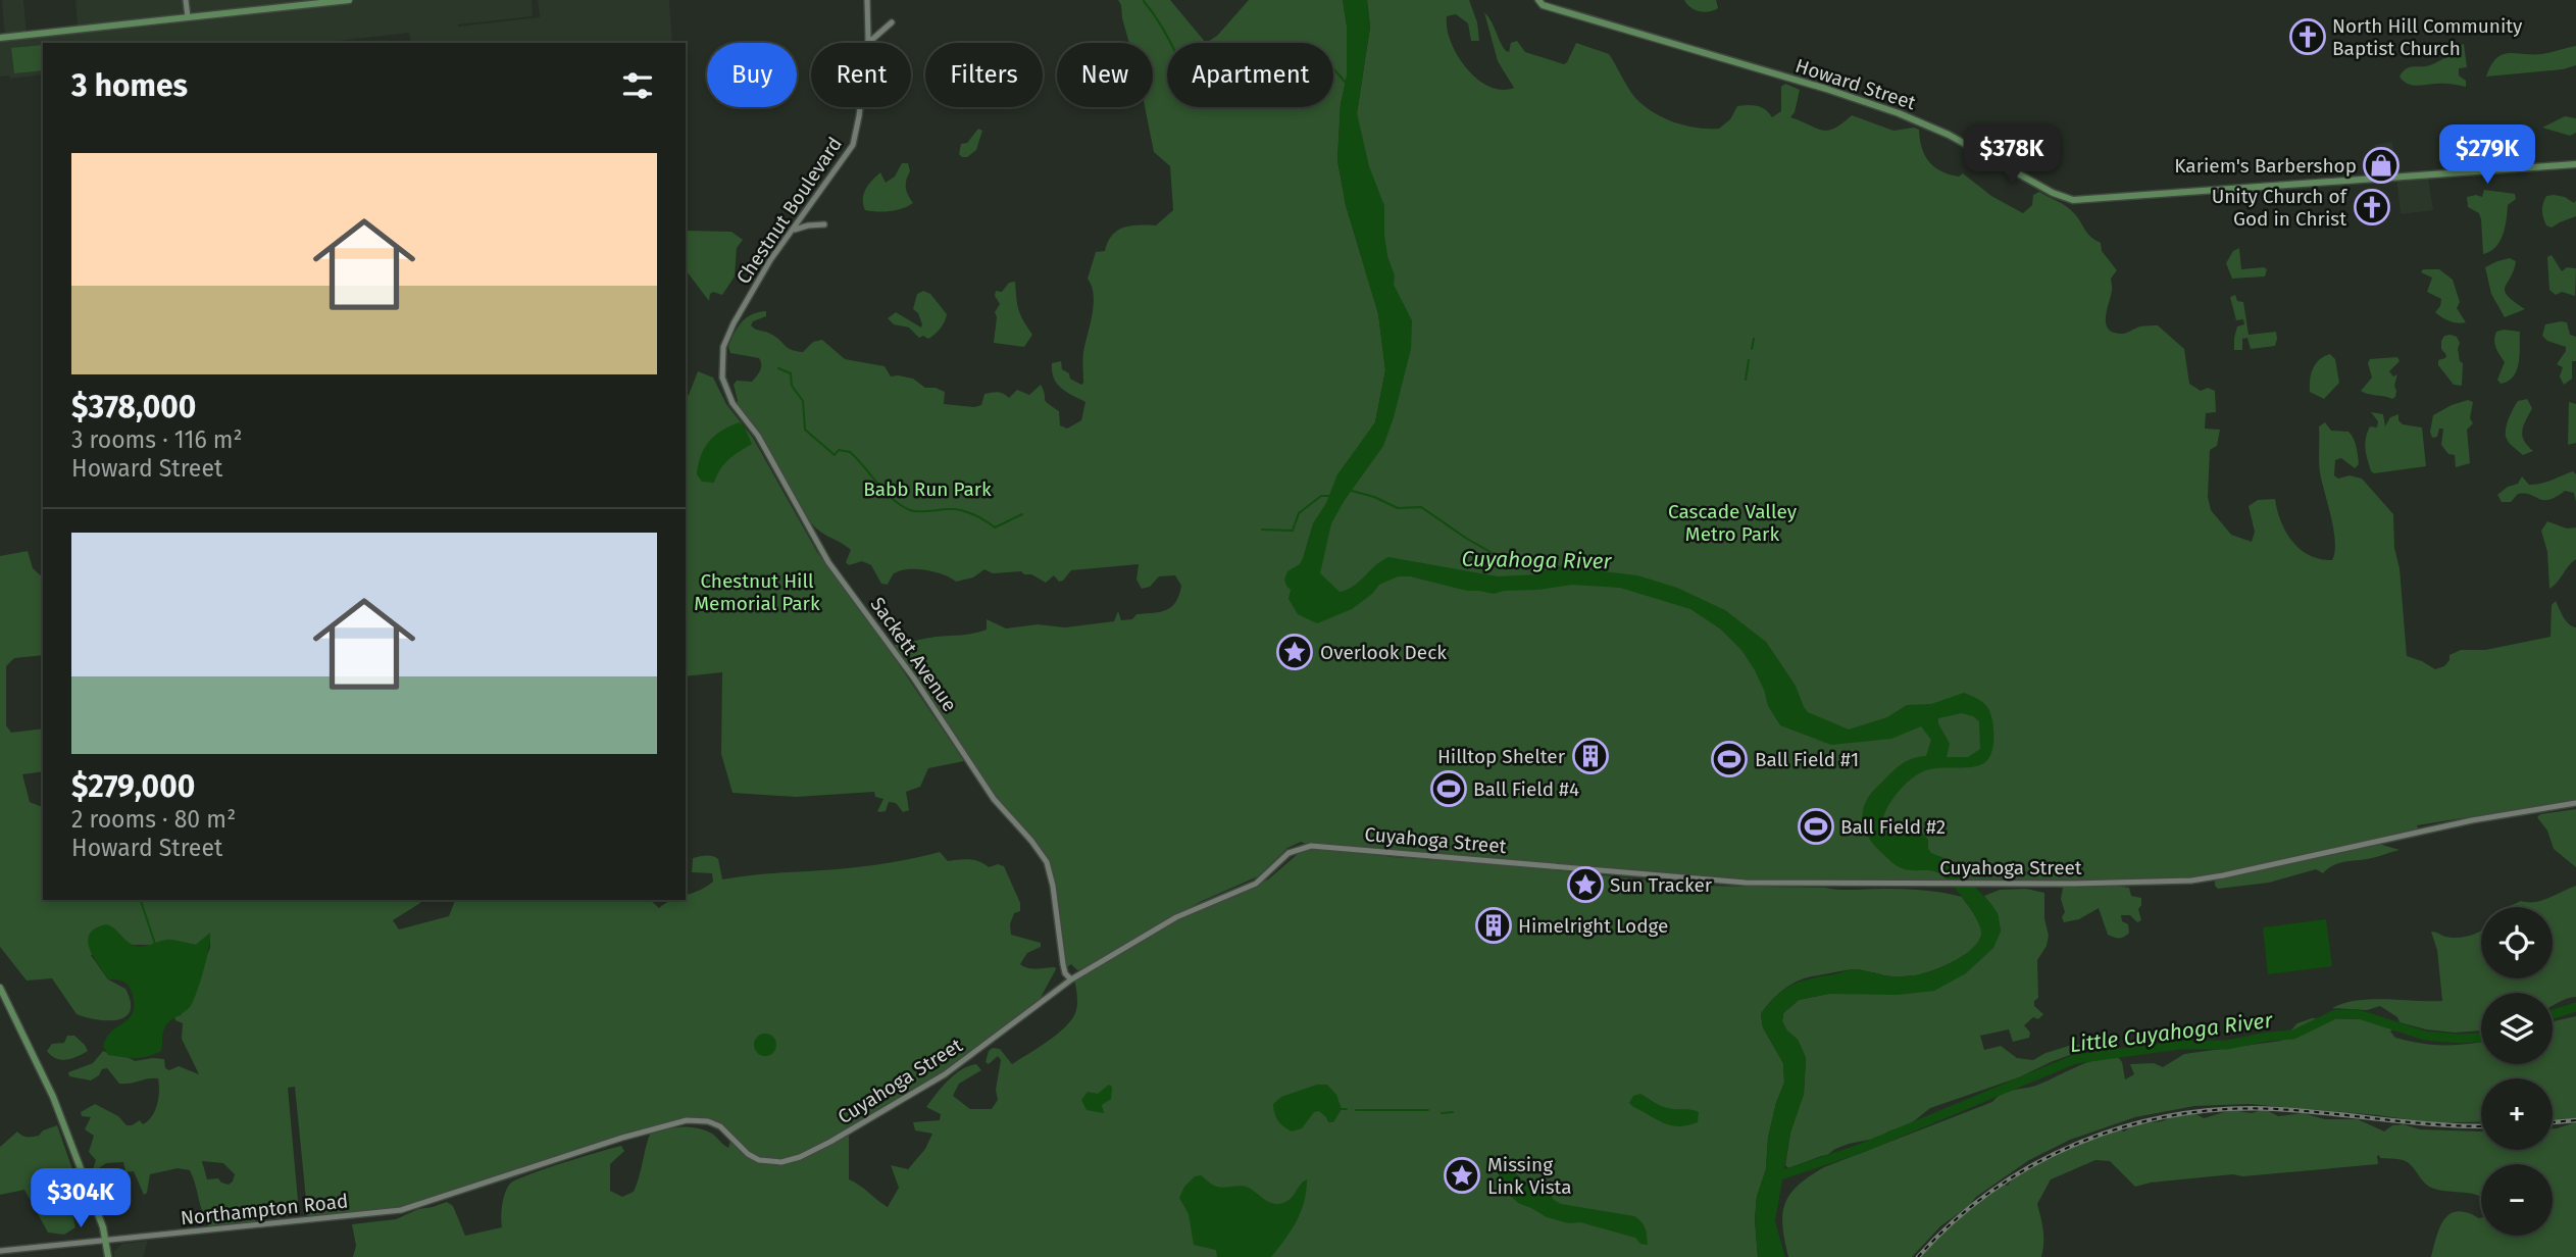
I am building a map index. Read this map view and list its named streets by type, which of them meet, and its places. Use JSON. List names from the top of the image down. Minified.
{"streets":{"main road":["Howard Street"],"street":["Chestnut Boulevard","Sackett Avenue","Cuyahoga Street","Northampton Road"]},"crossings":[["Chestnut Boulevard","Sackett Avenue"],["Sackett Avenue","Cuyahoga Street"],["Cuyahoga Street","Northampton Road"]],"water":["Cuyahoga River","Little Cuyahoga River"],"parks":["Babb Run Park","Cascade Valley Metro Park","Chestnut Hill Memorial Park"],"places":{"church":["North Hill Community Baptist Church","Unity Church of God in Christ"],"shop":["Kariem's Barbershop"],"place":["Overlook Deck","Sun Tracker","Missing Link Vista"],"building":["Hilltop Shelter","Himelright Lodge"],"sports":["Ball Field #1","Ball Field #4","Ball Field #2"]},"page":{"chip":["Buy","Rent","Filters","New","Apartment"],"heading":"3 homes","price":["$378K","$279K","$304K"],"list":[{"name":"$378,000","note":"3 rooms · 116 m² · Howard Street"},{"name":"$279,000","note":"2 rooms · 80 m² · Howard Street"}],"map_buttons":["+","−"]}}
